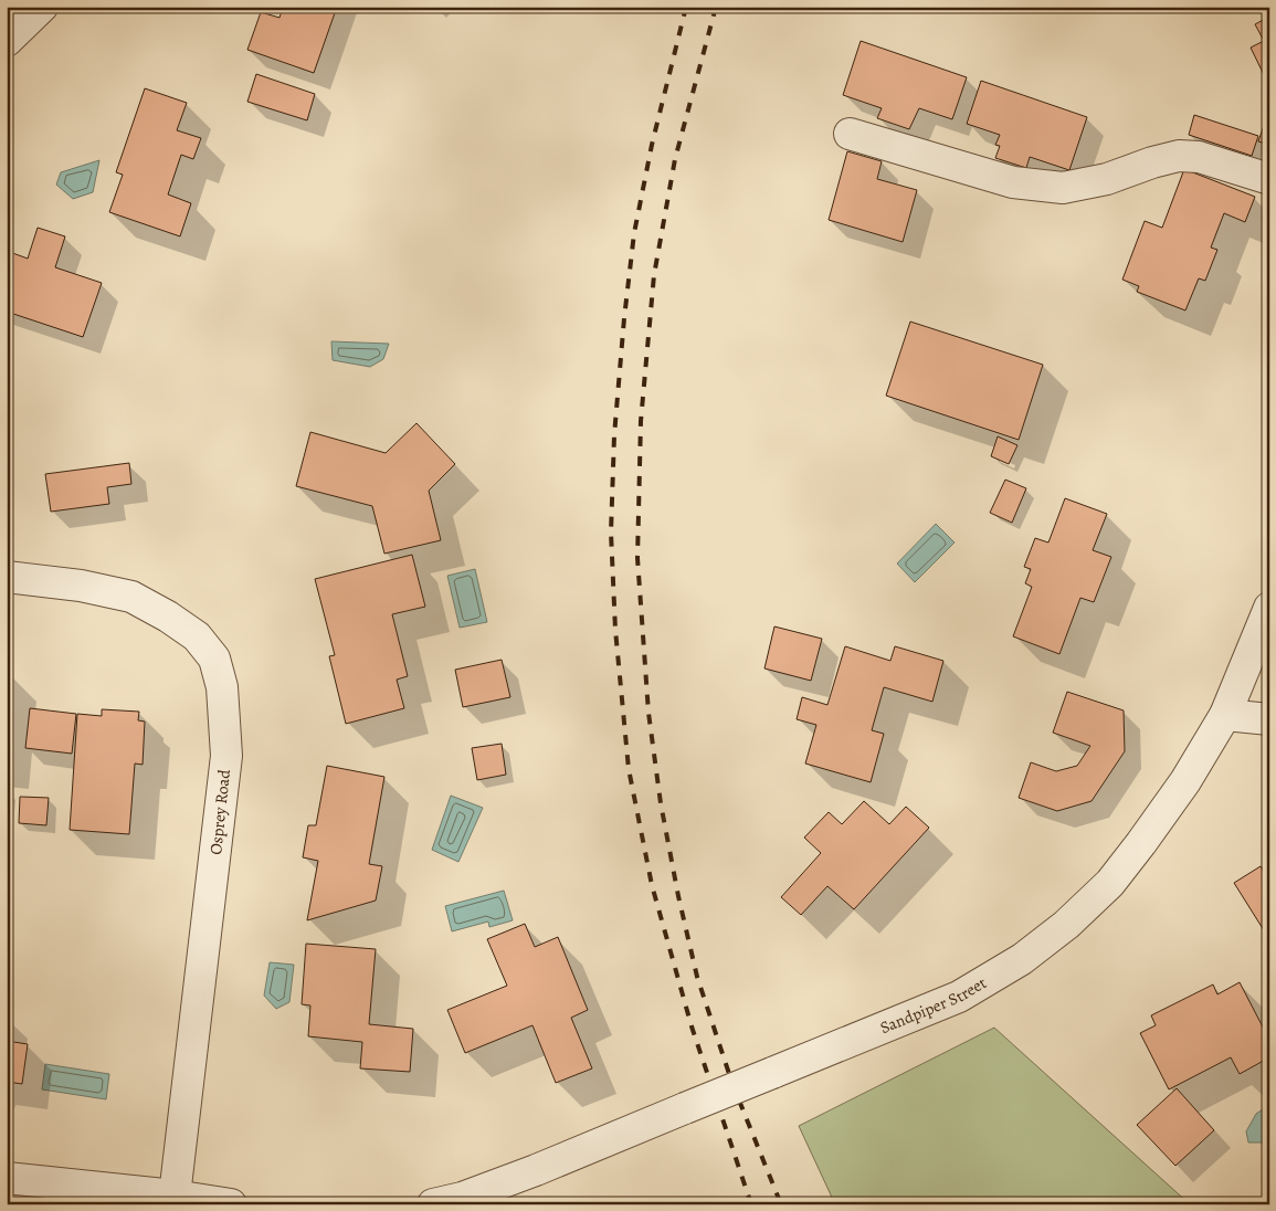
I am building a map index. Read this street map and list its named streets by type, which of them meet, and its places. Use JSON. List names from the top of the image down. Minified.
{"streets":{"street":["Osprey Road","Sandpiper Street"]}}
